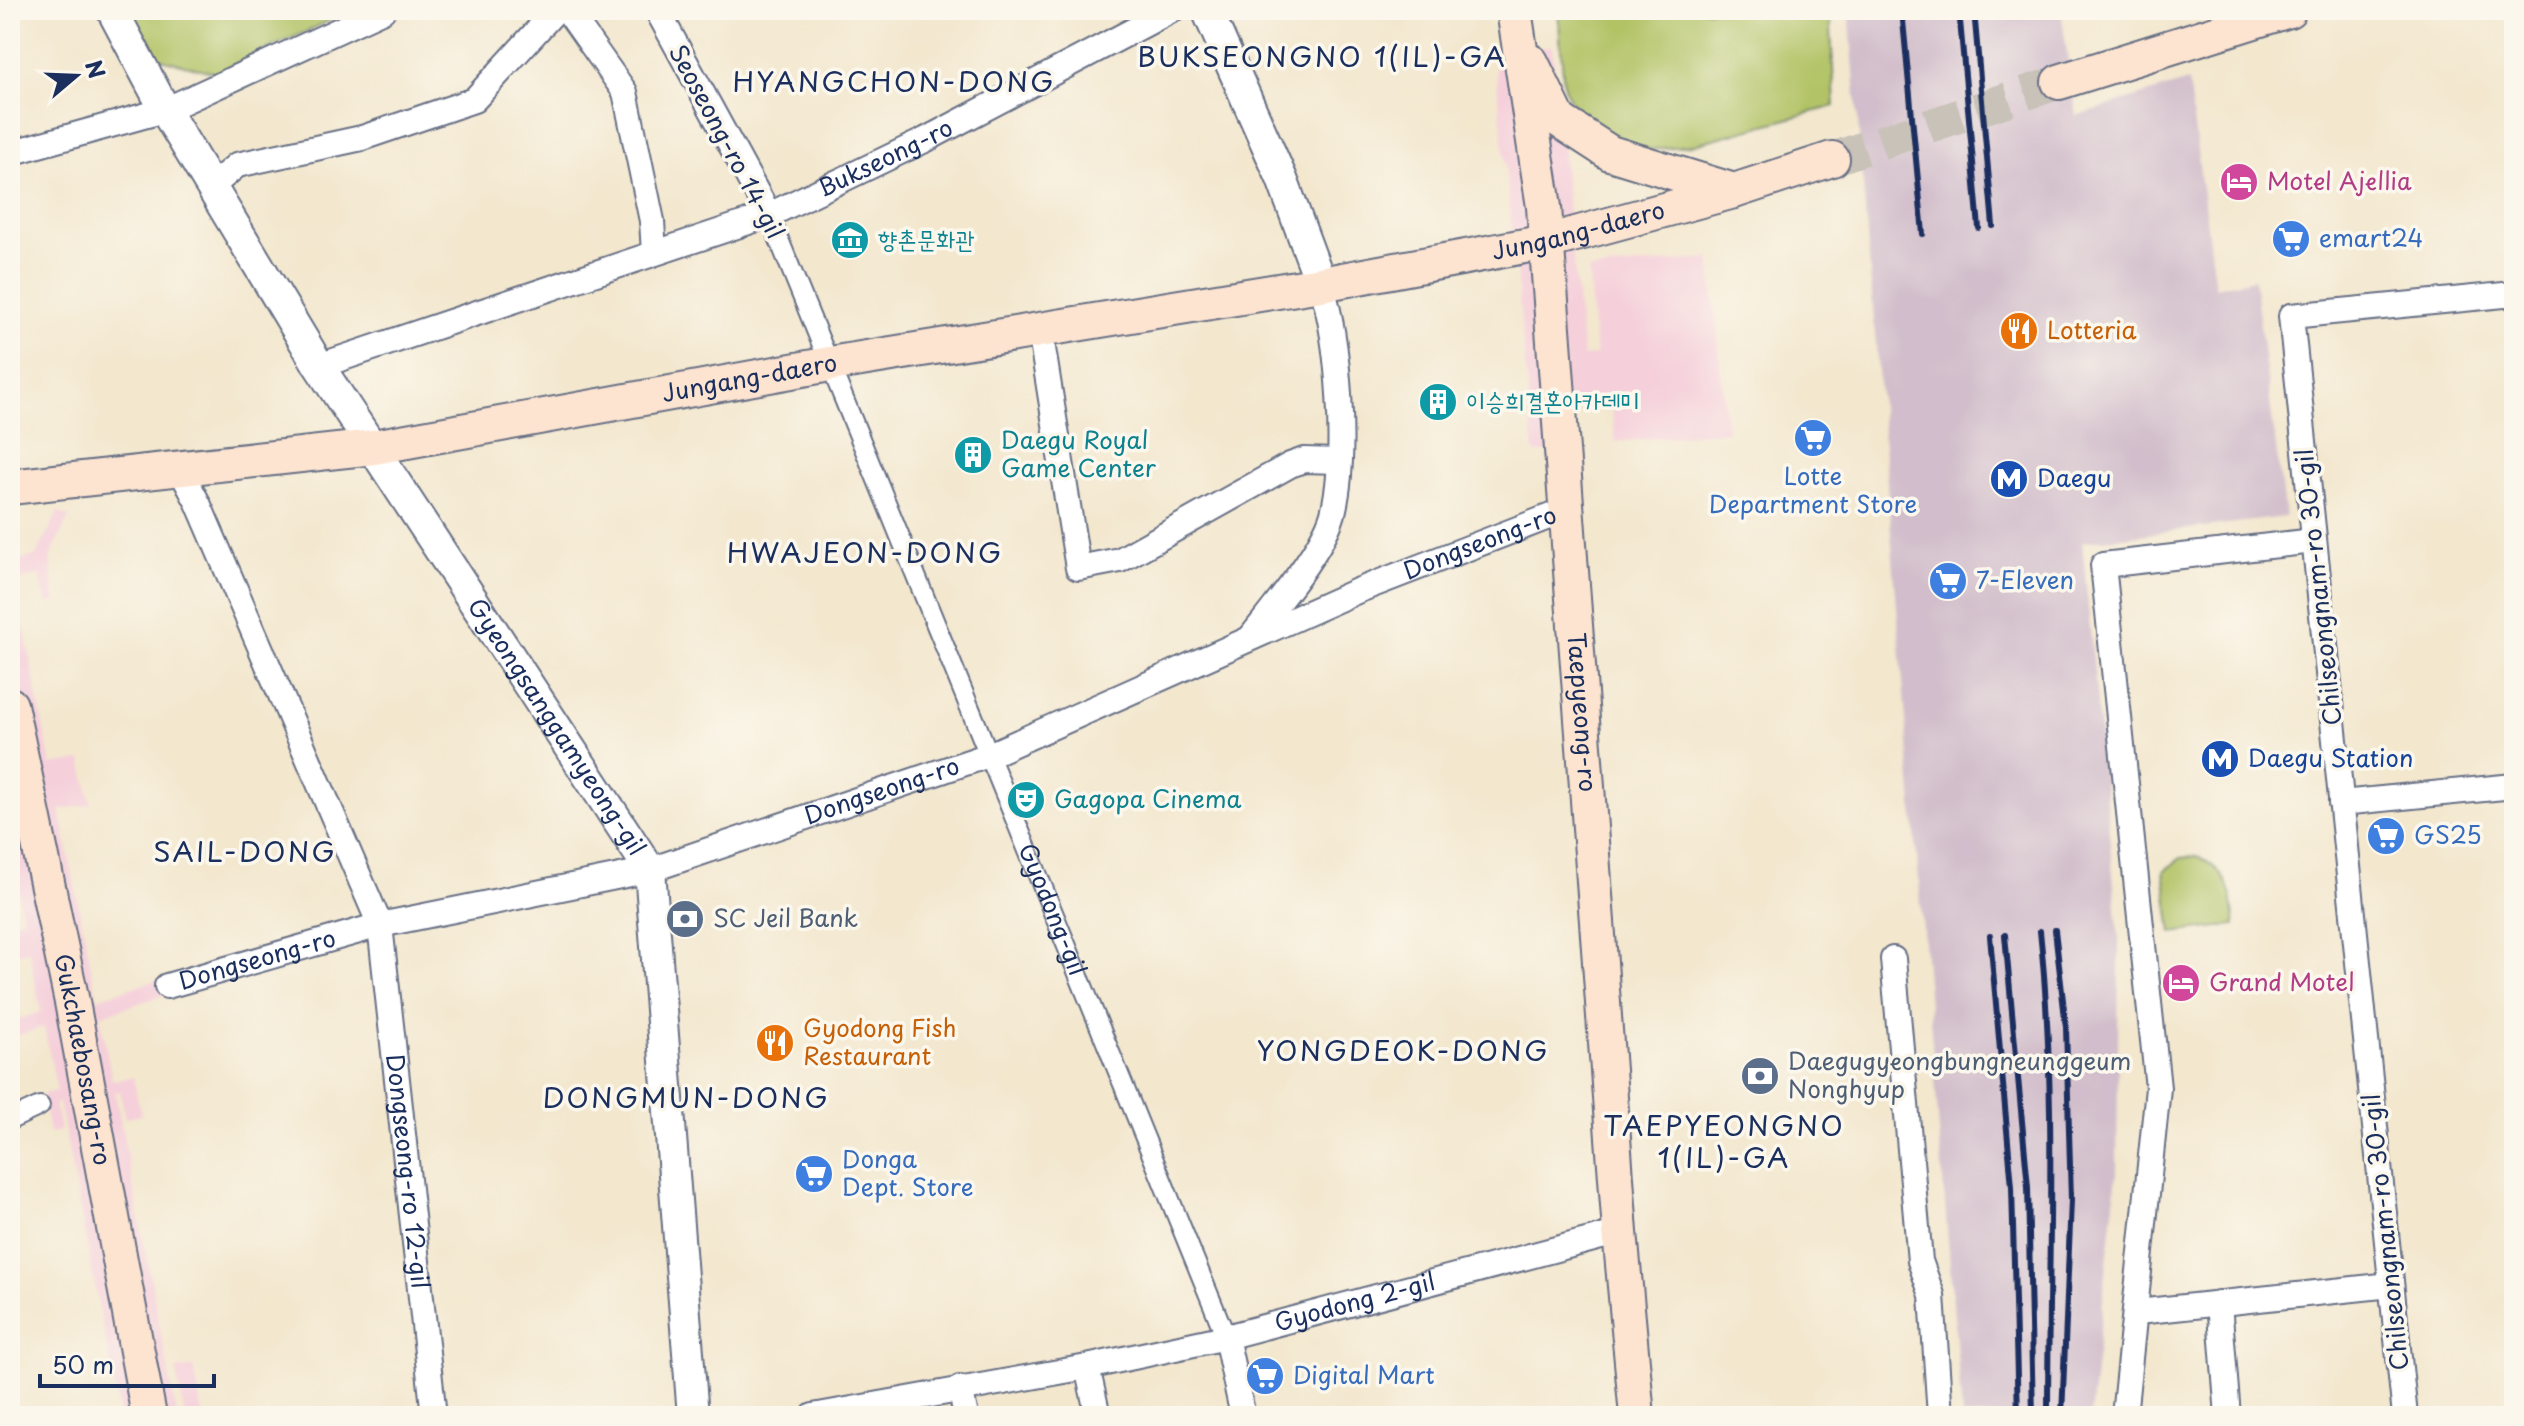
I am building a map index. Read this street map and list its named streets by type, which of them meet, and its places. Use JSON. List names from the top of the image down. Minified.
{"streets":{"main road":["Jungang-daero","Taepyeong-ro","Gukchaebosang-ro"],"street":["Seoseong-ro 14-gil","Bukseong-ro","Dongseong-ro","Chilseongnam-ro 30-gil","Gyeongsanggamyeong-gil","Gyodong-gil","Dongseong-ro 12-gil","Gyodong 2-gil"]},"crossings":[["Seoseong-ro 14-gil","Bukseong-ro"],["Seoseong-ro 14-gil","Jungang-daero"],["Seoseong-ro 14-gil","Gyodong-gil"],["Jungang-daero","Taepyeong-ro"],["Jungang-daero","Gyeongsanggamyeong-gil"],["Jungang-daero","Gyodong-gil"],["Dongseong-ro","Taepyeong-ro"],["Dongseong-ro","Gyeongsanggamyeong-gil"],["Dongseong-ro","Gyodong-gil"],["Dongseong-ro","Dongseong-ro 12-gil"],["Taepyeong-ro","Gyodong 2-gil"],["Gyodong-gil","Gyodong 2-gil"]],"districts":["BUKSEONGNO 1(IL)-GA","HYANGCHON-DONG","HWAJEON-DONG","SAIL-DONG","YONGDEOK-DONG","DONGMUN-DONG","TAEPYEONGNO 1(IL)-GA"],"places":{"hotel":["Motel Ajellia","Grand Motel"],"supermarket":["emart24","Lotte Department Store","7-Eleven","GS25","Donga Dept. Store","Digital Mart"],"museum":["향촌문화관"],"restaurant":["Lotteria","Gyodong Fish Restaurant"],"building":["이승희결혼아카데미","Daegu Royal Game Center"],"metro station":["Daegu","Daegu Station"],"theatre":["Gagopa Cinema"],"bank":["SC Jeil Bank","Daegugyeongbungneunggeum Nonghyup"]},"scale_bar":"50 m","north":"right"}
